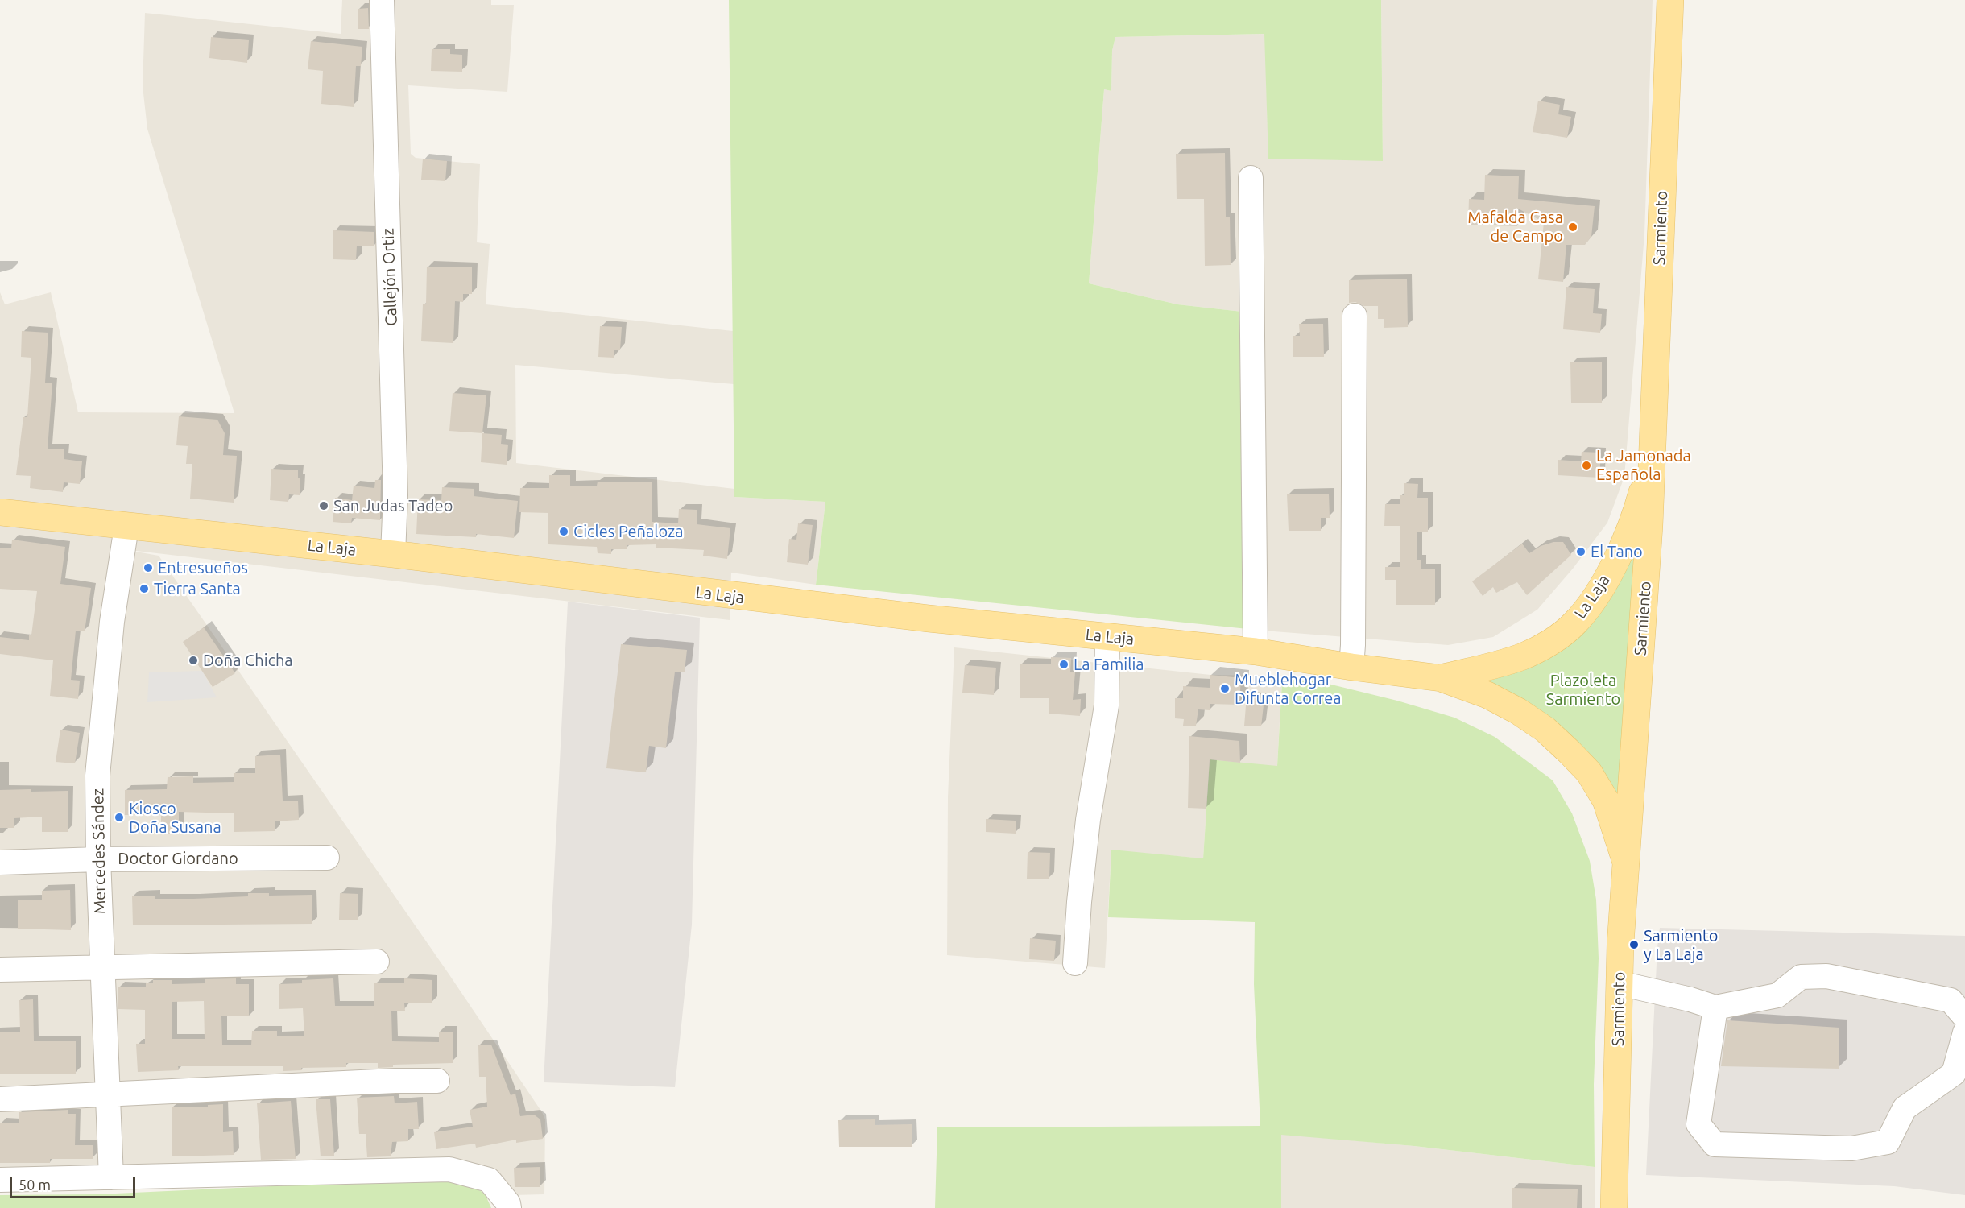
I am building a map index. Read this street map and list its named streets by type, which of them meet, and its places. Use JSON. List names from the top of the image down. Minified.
{"streets":{"main road":["Sarmiento","La Laja"],"street":["Callejón Ortiz","Mercedes Sández","Doctor Giordano"]},"crossings":[["Sarmiento","La Laja"],["Callejón Ortiz","La Laja"],["La Laja","Mercedes Sández"],["Mercedes Sández","Doctor Giordano"]],"parks":["Plazoleta Sarmiento"],"places":["Mafalda Casa de Campo","La Jamonada Española","San Judas Tadeo","Cicles Peñaloza","El Tano","Entresueños","Tierra Santa","Doña Chicha","La Familia","Mueblehogar Difunta Correa","Kiosco Doña Susana","Sarmiento y La Laja"],"scale_bar":"50 m"}
